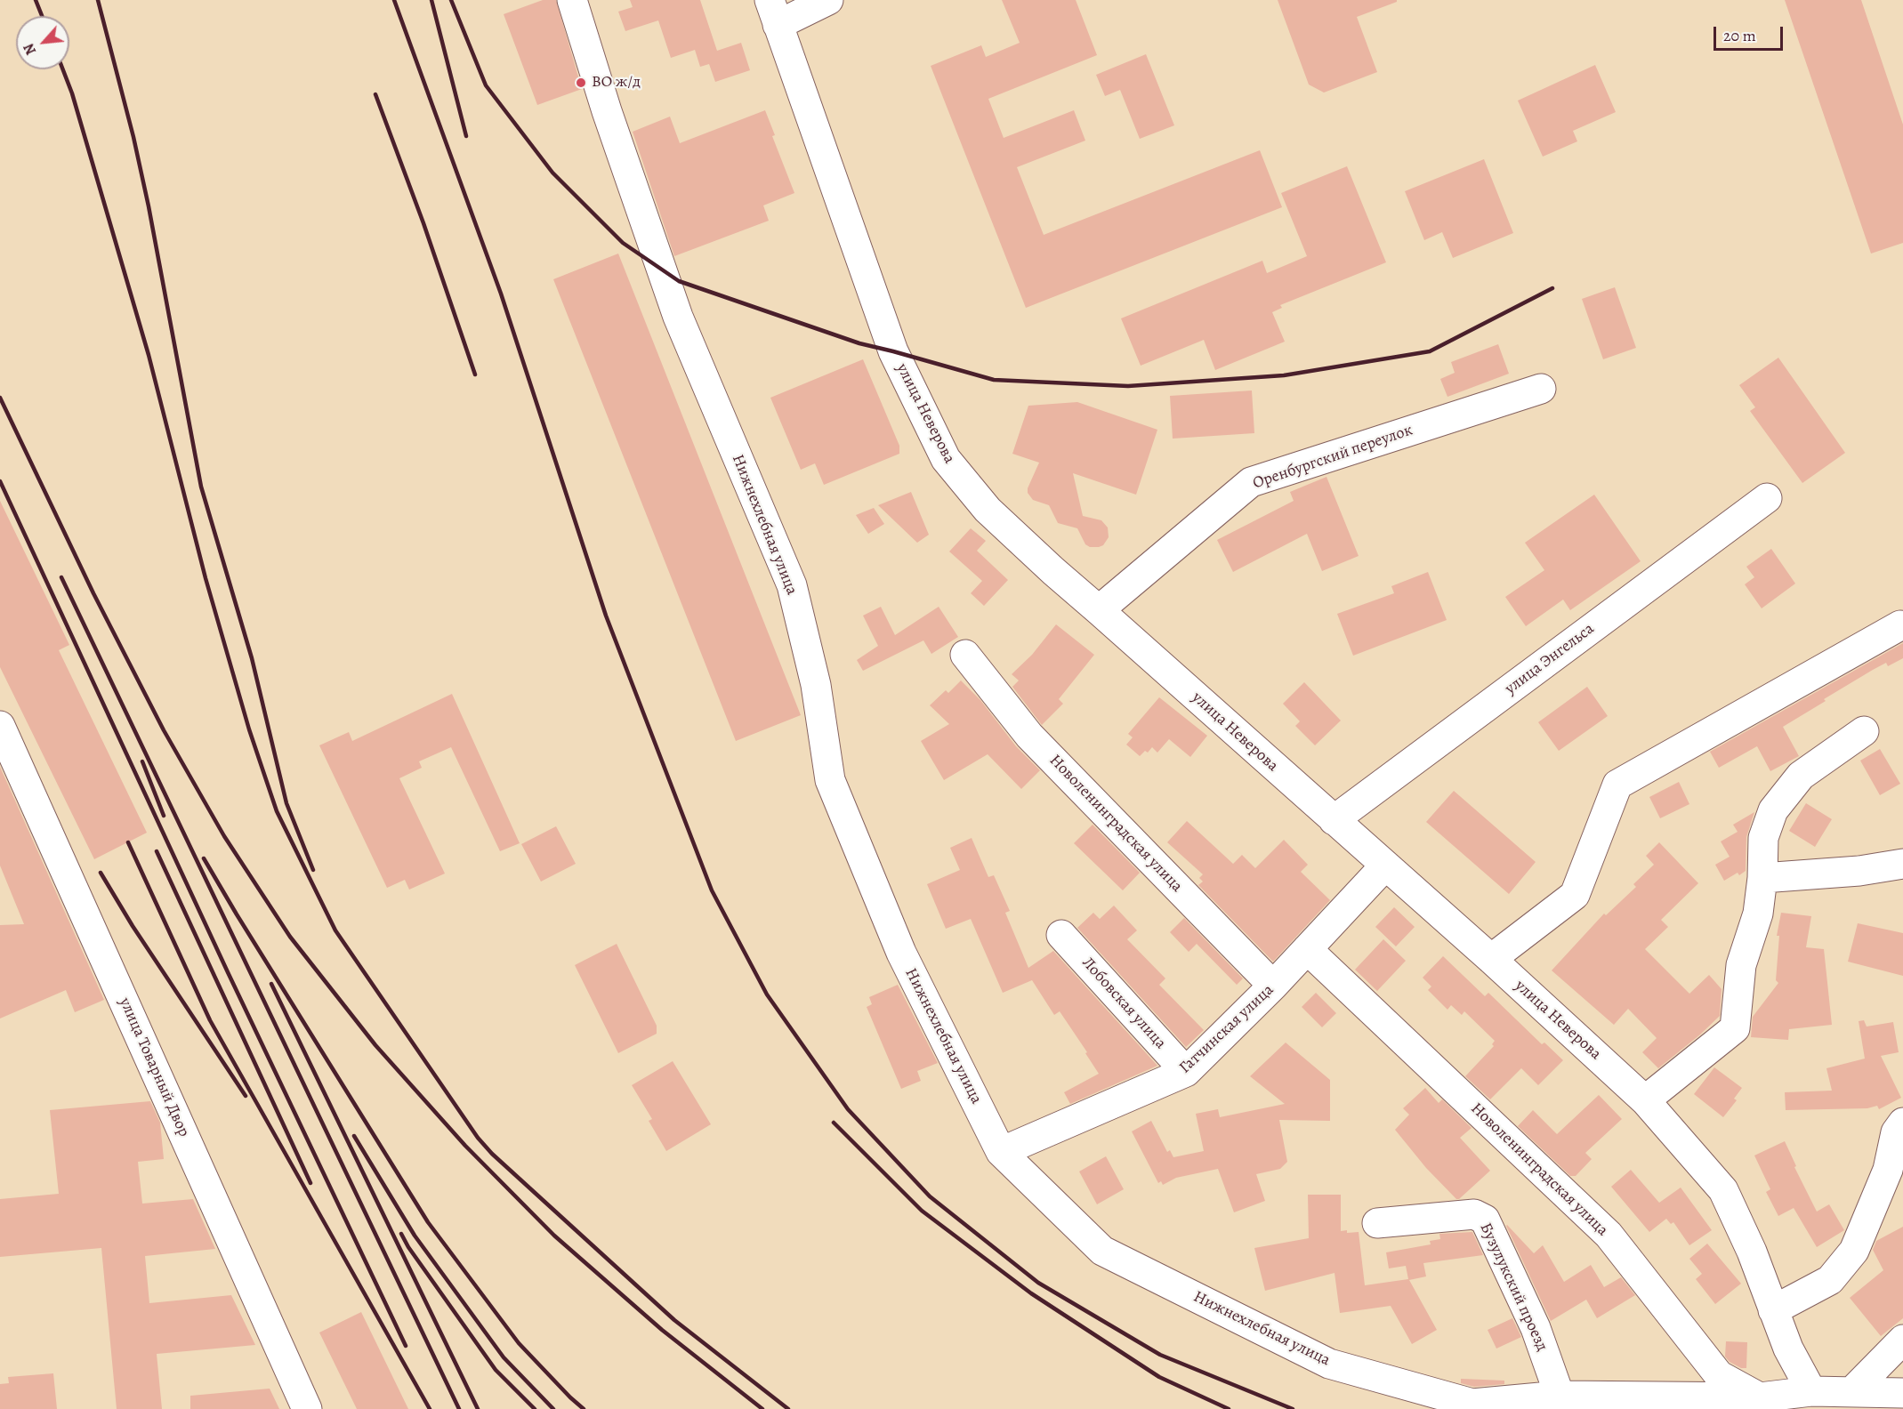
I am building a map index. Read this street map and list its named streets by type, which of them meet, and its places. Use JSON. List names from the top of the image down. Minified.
{"streets":{"street":["улица Неверова","Оренбургский переулок","Нижнехлебная улица","улица Энгельса","Новоленинградская улица","Лобовская улица","Гатчинская улица","улица Товарный Двор","Бузулукский проезд"]},"crossings":[["улица Неверова","Оренбургский переулок"],["улица Неверова","Нижнехлебная улица"],["улица Неверова","улица Энгельса"],["улица Неверова","Гатчинская улица"],["Нижнехлебная улица","Новоленинградская улица"],["Нижнехлебная улица","Гатчинская улица"],["Нижнехлебная улица","Бузулукский проезд"],["Новоленинградская улица","Гатчинская улица"],["Лобовская улица","Гатчинская улица"]],"places":["ВО ж/д"],"scale_bar":"20 m","north":"bottom left"}
